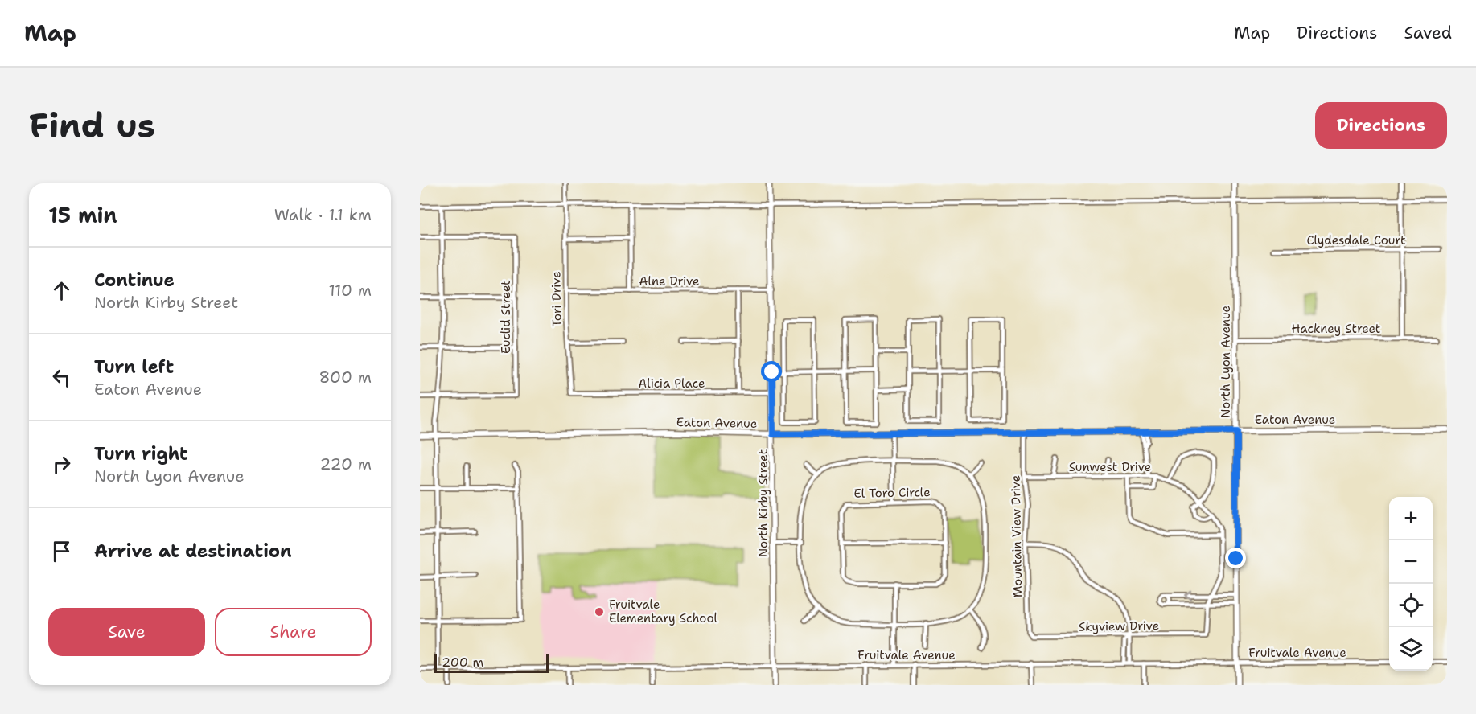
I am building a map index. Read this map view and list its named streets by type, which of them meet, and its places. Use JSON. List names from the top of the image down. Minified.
{"streets":{"street":["Clydesdale Court","Alne Drive","Tori Drive","Euclid Street","Hackney Street","North Lyon Avenue","Alicia Place","Eaton Avenue","Sunwest Drive","El Toro Circle","North Kirby Street","Mountain View Drive","Skyview Drive","Fruitvale Avenue"]},"crossings":[["Alne Drive","Tori Drive"],["Alne Drive","North Kirby Street"],["Tori Drive","Alicia Place"],["Hackney Street","North Lyon Avenue"],["North Lyon Avenue","Eaton Avenue"],["North Lyon Avenue","Fruitvale Avenue"],["Alicia Place","North Kirby Street"],["Eaton Avenue","North Kirby Street"],["Eaton Avenue","Mountain View Drive"],["Sunwest Drive","Mountain View Drive"],["Sunwest Drive","Skyview Drive"],["North Kirby Street","Fruitvale Avenue"],["Mountain View Drive","Skyview Drive"]],"places":["Fruitvale Elementary School"],"scale_bar":"200 m","page":{"header":"Map","nav":["Map","Directions","Saved"],"buttons":["Directions",["Save","Share"]],"title":"Find us","heading":["15 min","Walk · 1.1 km"],"list":[["Continue","North Kirby Street","110 m"],["Turn left","Eaton Avenue","800 m"],["Turn right","North Lyon Avenue","220 m"],"Arrive at destination"],"map_buttons":["+","−"],"scale":"200 m"}}
